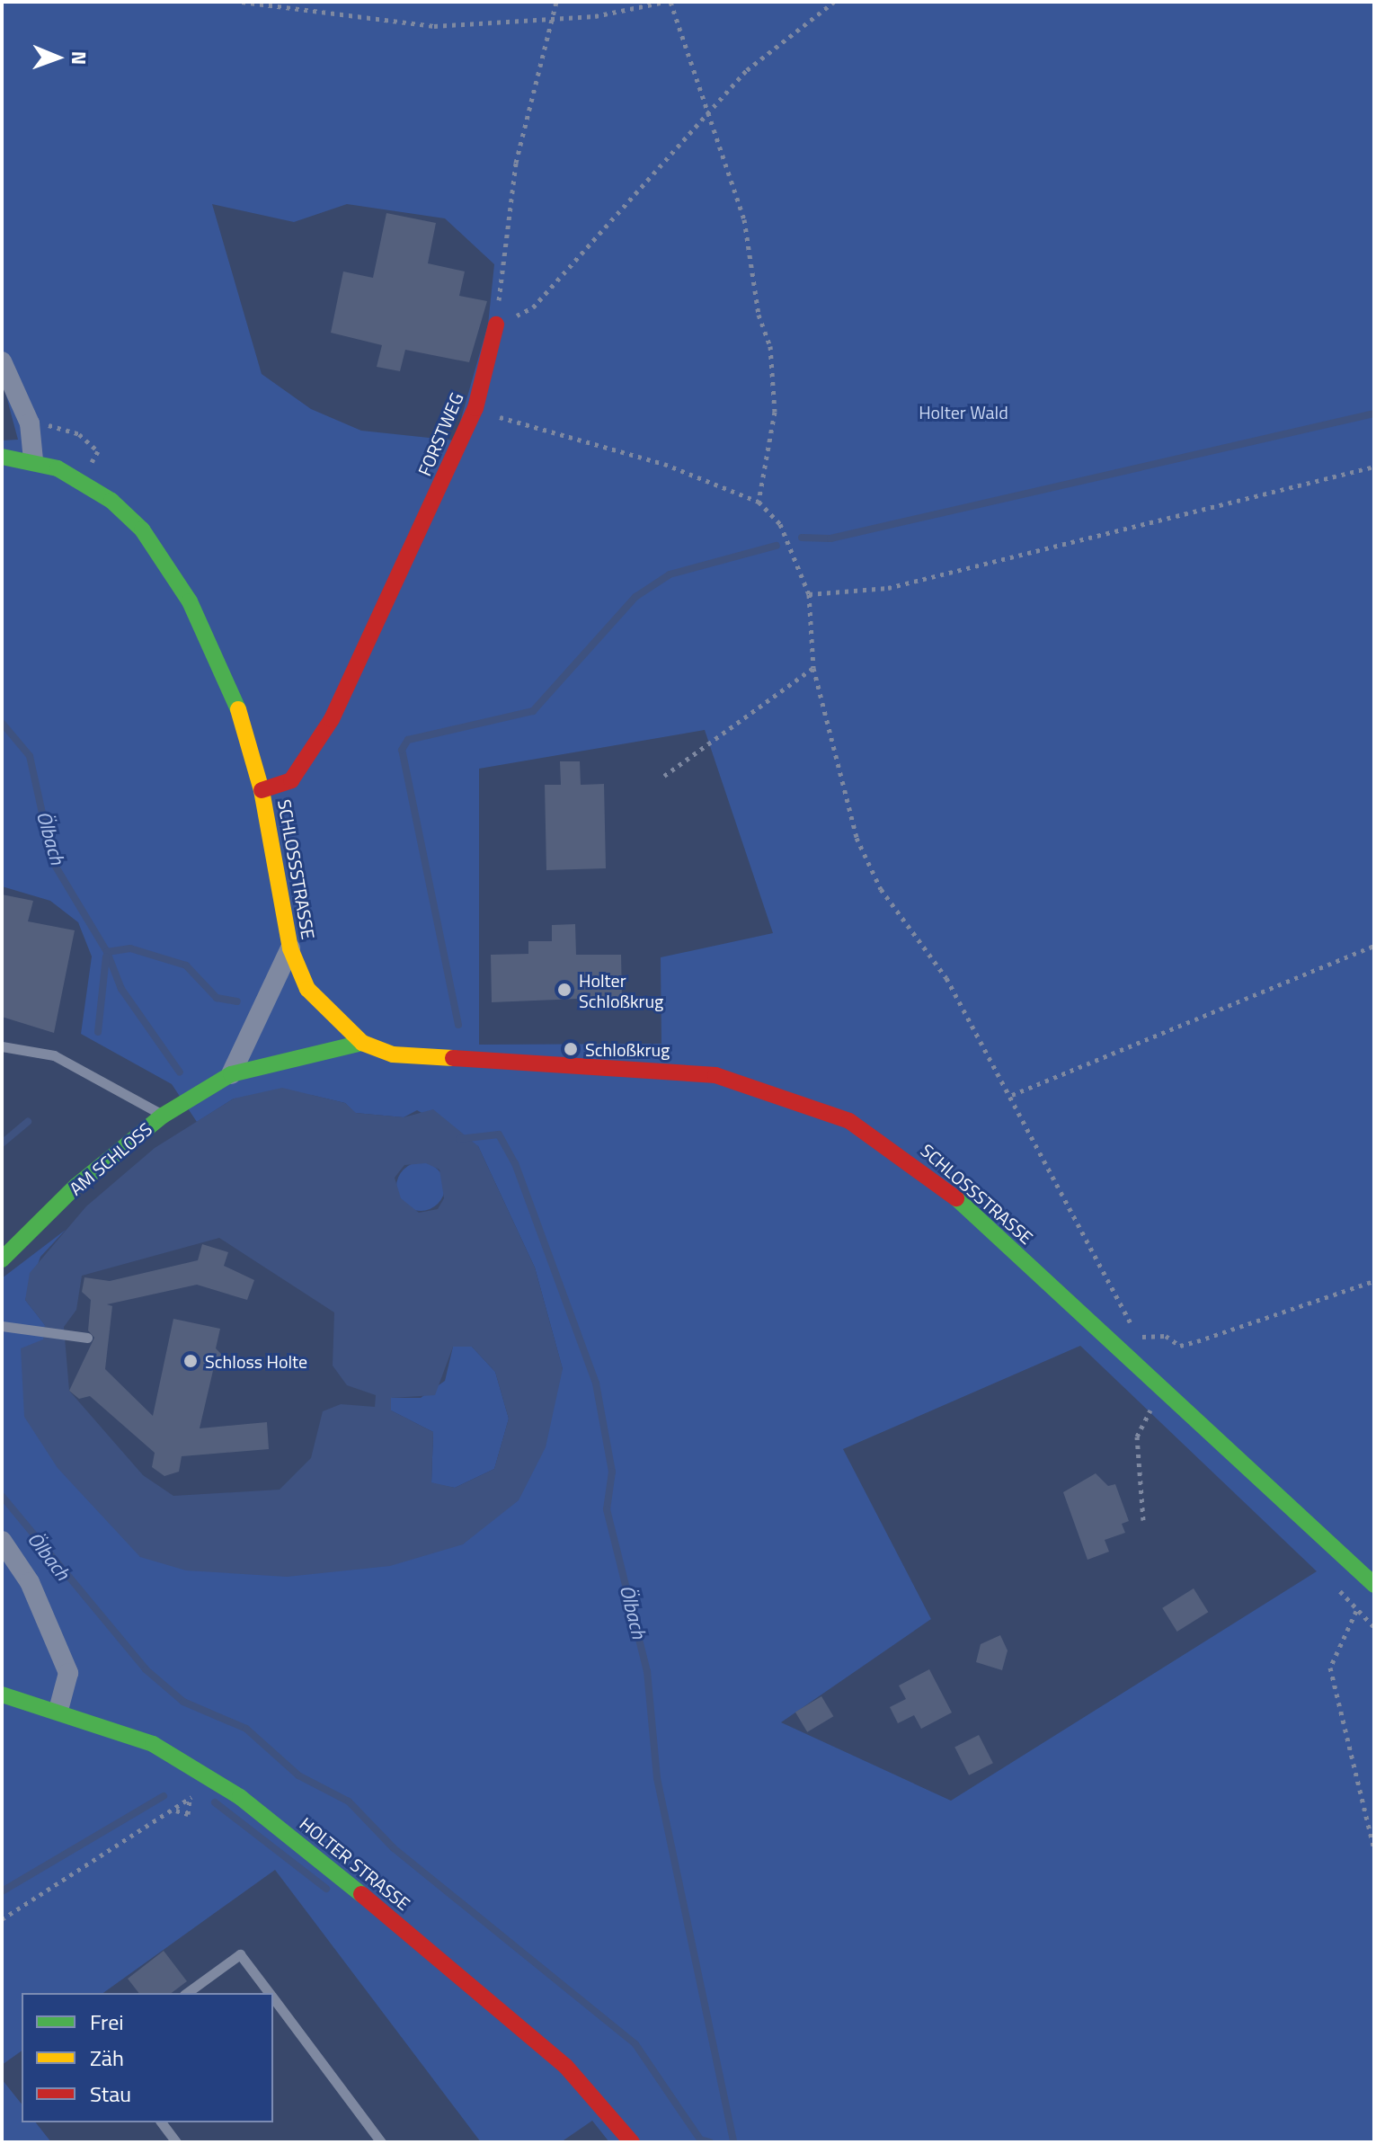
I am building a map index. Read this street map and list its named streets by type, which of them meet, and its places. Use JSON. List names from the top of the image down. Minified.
{"streets":{"main road":["FORSTWEG","SCHLOSSSTRASSE","AM SCHLOSS","HOLTER STRASSE"]},"crossings":[["FORSTWEG","SCHLOSSSTRASSE"],["SCHLOSSSTRASSE","AM SCHLOSS"]],"water":["Ölbach"],"parks":["Holter Wald"],"places":["Holter Schloßkrug","Schloßkrug","Schloss Holte"],"legend":["Frei","Zäh","Stau"],"north":"right"}
